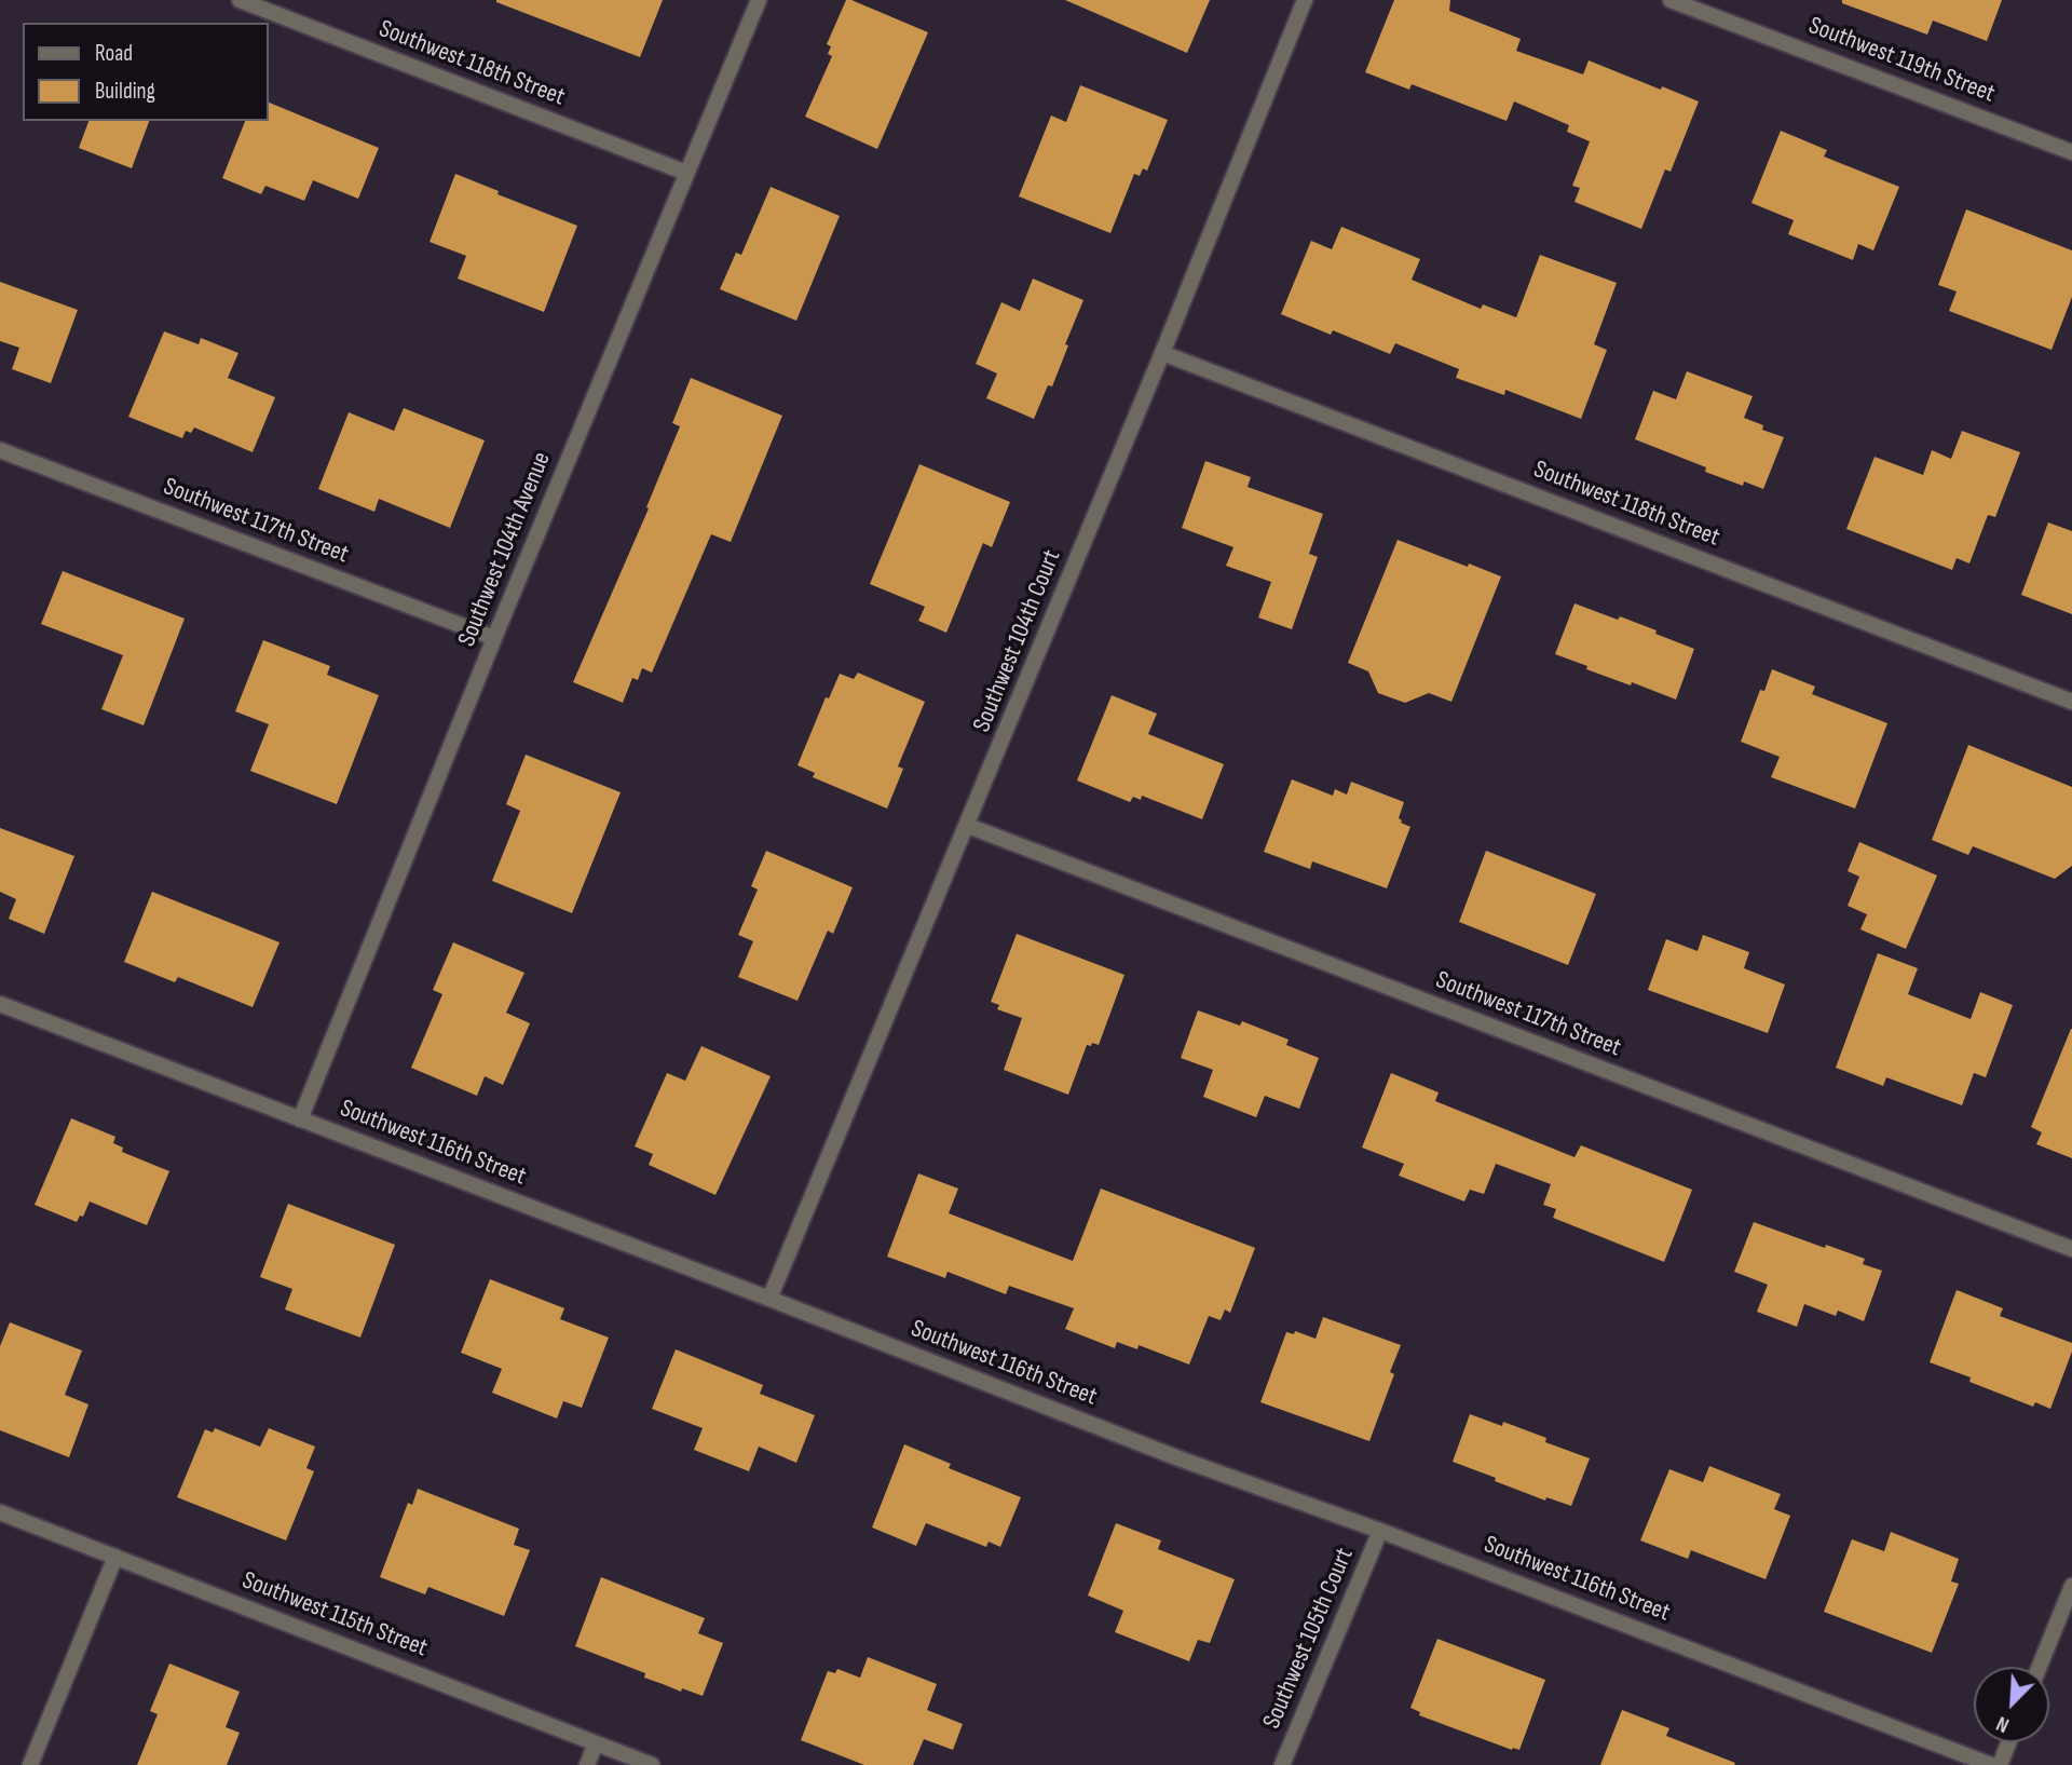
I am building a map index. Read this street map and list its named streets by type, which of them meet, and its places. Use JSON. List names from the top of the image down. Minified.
{"streets":{"street":["Southwest 119th Street","Southwest 118th Street","Southwest 117th Street","Southwest 104th Avenue","Southwest 104th Court","Southwest 116th Street","Southwest 115th Street","Southwest 105th Court"]},"crossings":[["Southwest 118th Street","Southwest 104th Avenue"],["Southwest 118th Street","Southwest 104th Court"],["Southwest 117th Street","Southwest 104th Avenue"],["Southwest 117th Street","Southwest 104th Court"],["Southwest 104th Avenue","Southwest 116th Street"],["Southwest 104th Court","Southwest 116th Street"],["Southwest 116th Street","Southwest 105th Court"]],"legend":["Road","Building"],"north":"bottom left"}
